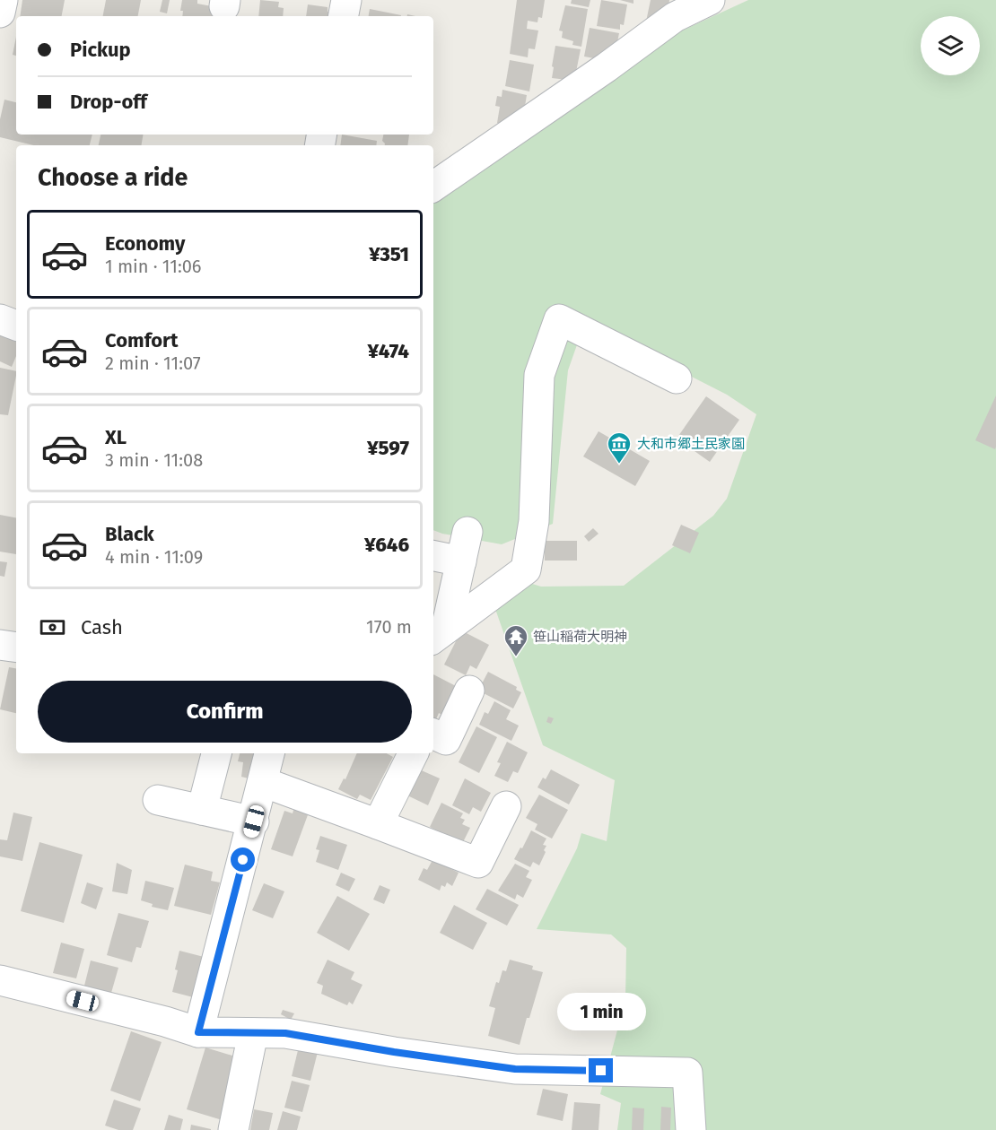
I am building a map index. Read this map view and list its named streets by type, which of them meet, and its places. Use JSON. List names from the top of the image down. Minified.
{"places":{"museum":["大和市郷土民家園"],"temple":["笹山稲荷大明神"]},"page":{"banner":["Pickup","Drop-off"],"heading":"Choose a ride","list":[{"name":"Economy","note":"1 min · 11:06","value":"¥351"},{"name":"Comfort","note":"2 min · 11:07","value":"¥474"},{"name":"XL","note":"3 min · 11:08","value":"¥597"},{"name":"Black","note":"4 min · 11:09","value":"¥646"}],"pay":["Cash","170 m"],"buttons":"Confirm","bubble":"1 min"}}
